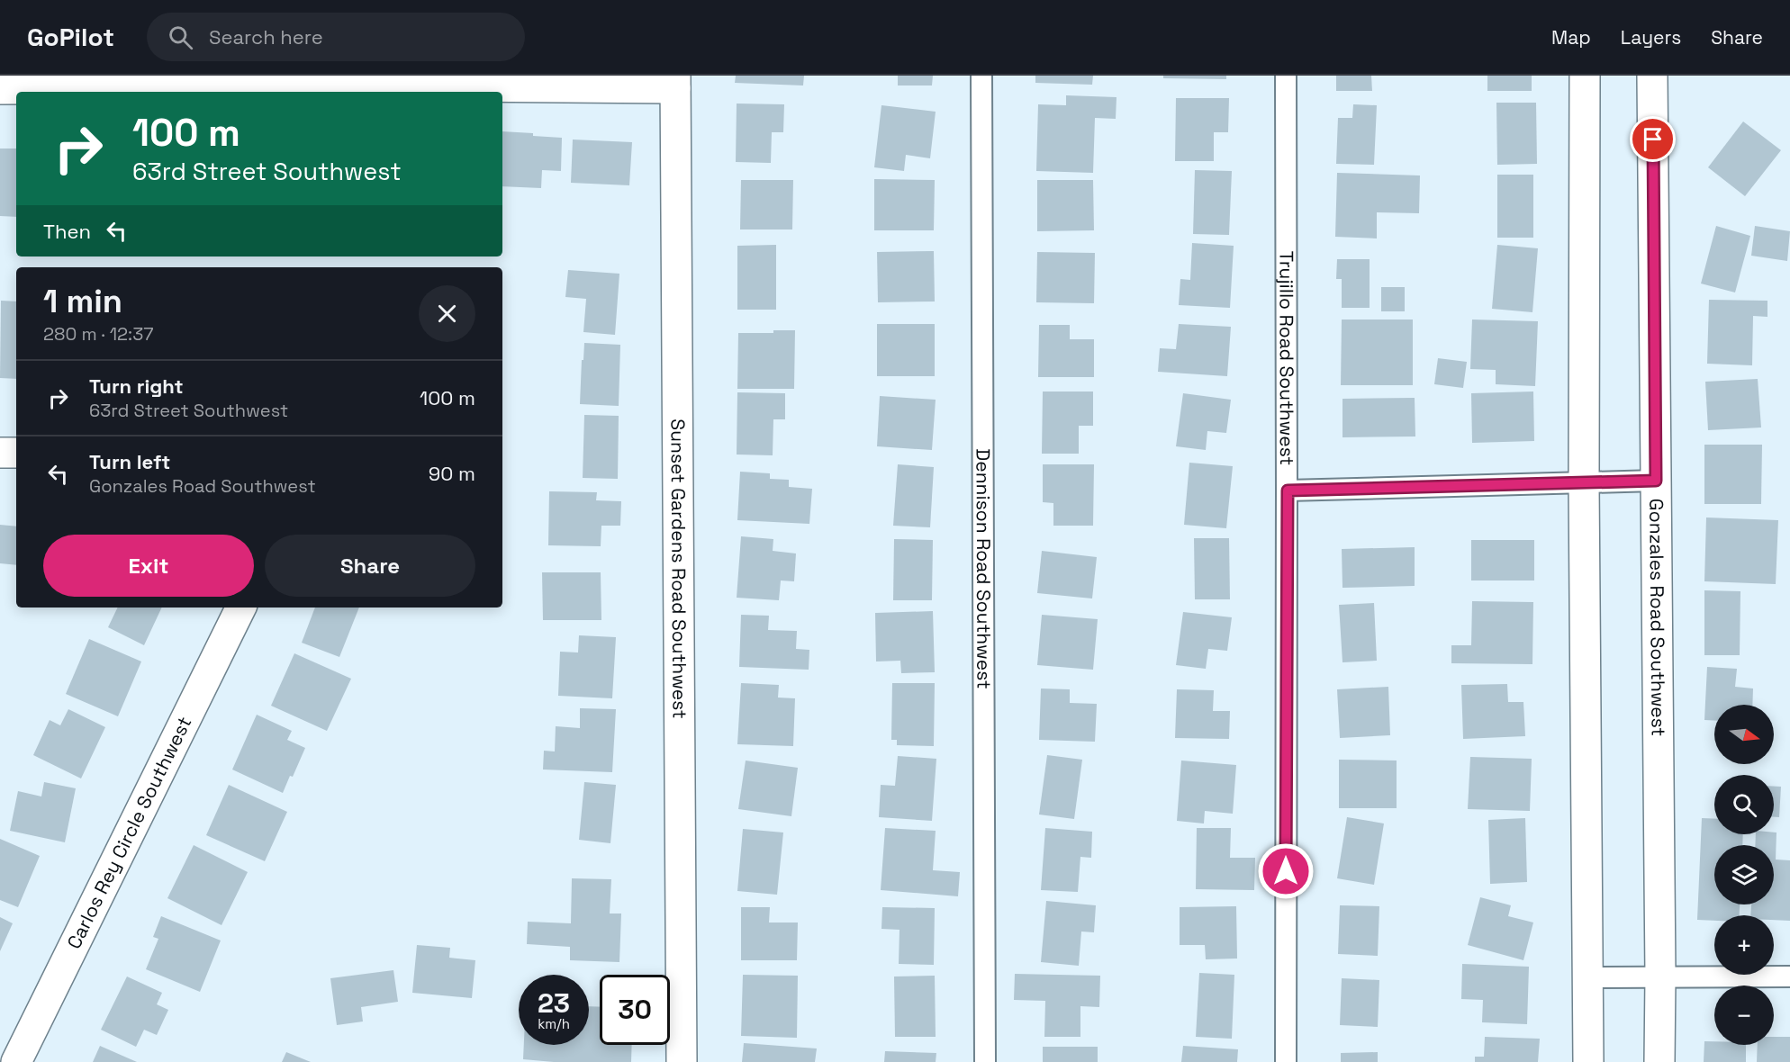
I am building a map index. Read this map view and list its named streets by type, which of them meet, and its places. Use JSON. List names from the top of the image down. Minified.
{"streets":{"street":["Trujillo Road Southwest","Sunset Gardens Road Southwest","Dennison Road Southwest","Gonzales Road Southwest","Carlos Rey Circle Southwest"]},"north":"right","page":{"header":"GoPilot","search":"Search here","nav":["Map","Layers","Share"],"turn":["100 m","63rd Street Southwest"],"then":"Then","heading":["1 min","280 m · 12:37"],"list":[{"name":"Turn right","note":"63rd Street Southwest","value":"100 m"},{"name":"Turn left","note":"Gonzales Road Southwest","value":"90 m"}],"buttons":["Exit","Share"],"map_buttons":["+","−"],"speed":"23 km/h","limit":"30"}}
